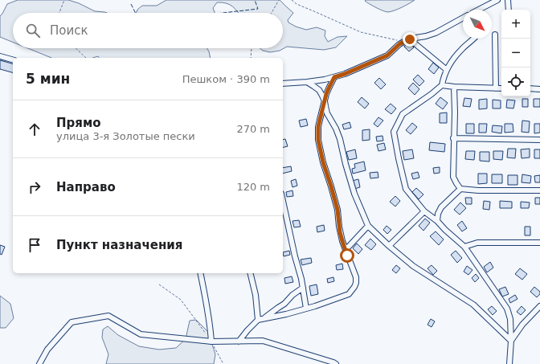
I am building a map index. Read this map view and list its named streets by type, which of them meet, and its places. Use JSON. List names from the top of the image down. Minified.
{"north":"bottom right","page":{"map_buttons":["+","−"],"search":"Поиск","heading":["5 мин","Пешком · 390 m"],"list":[["Прямо","улица 3-я Золотые пески","270 m"],["Направо","120 m"],"Пункт назначения"]}}
